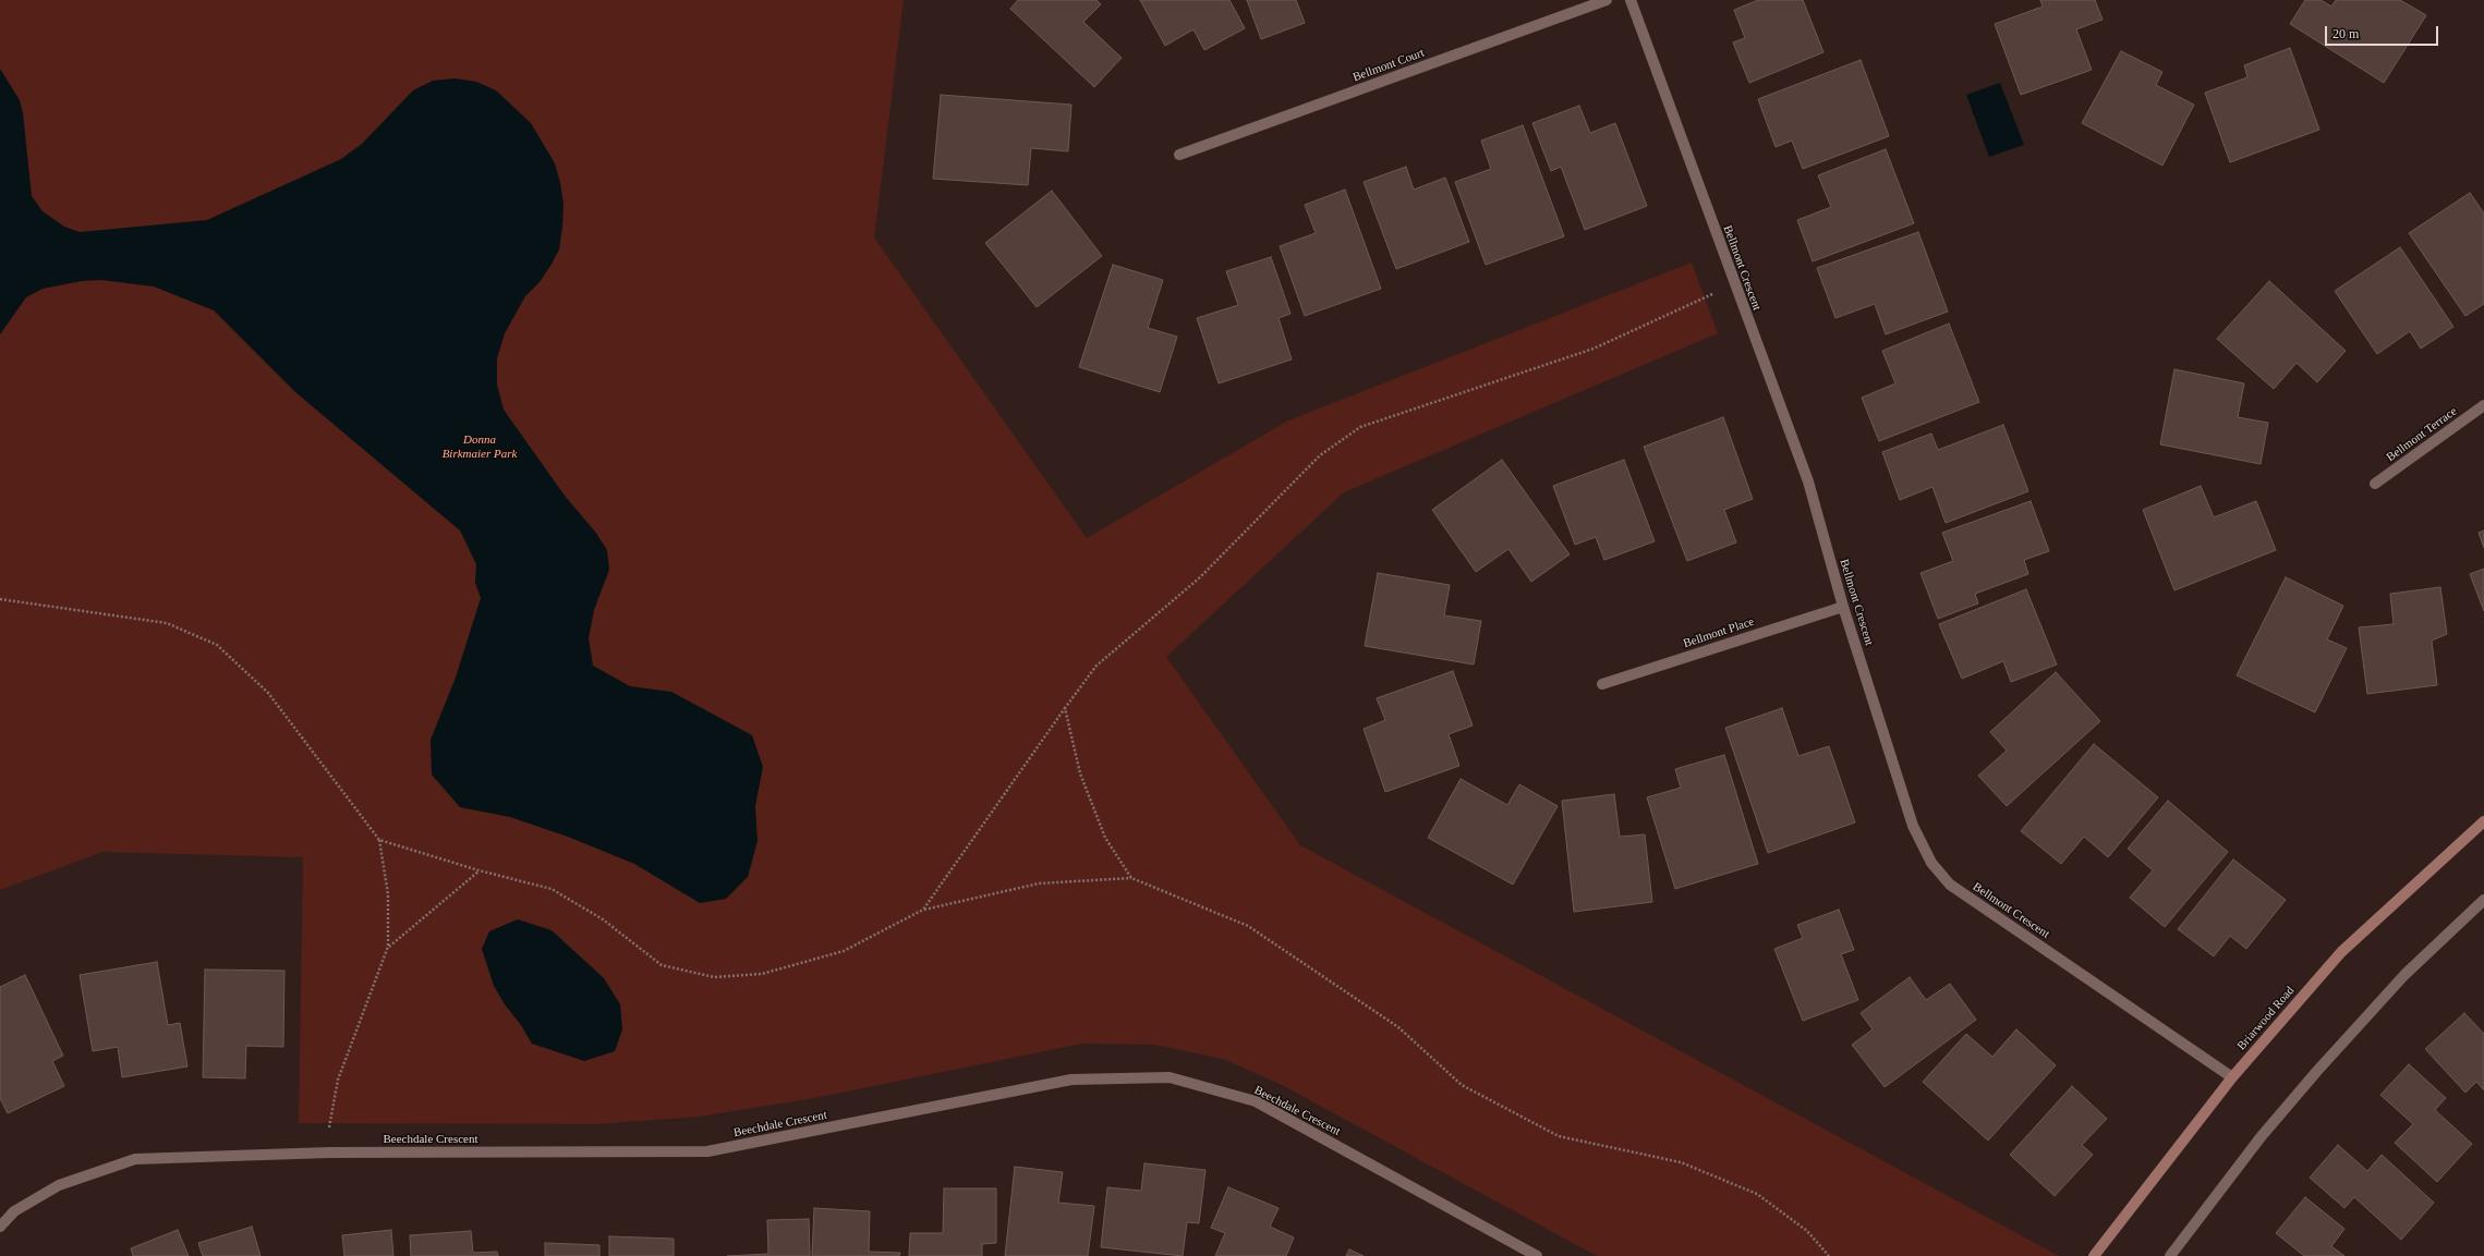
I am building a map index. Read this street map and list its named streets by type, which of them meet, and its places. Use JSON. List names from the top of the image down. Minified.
{"streets":{"street":["Bellmont Court","Bellmont Crescent","Bellmont Terrace","Bellmont Place","Briarwood Road","Beechdale Crescent"]},"crossings":[["Bellmont Crescent","Bellmont Place"],["Bellmont Crescent","Briarwood Road"]],"parks":["Donna Birkmaier Park"],"scale_bar":"20 m"}
